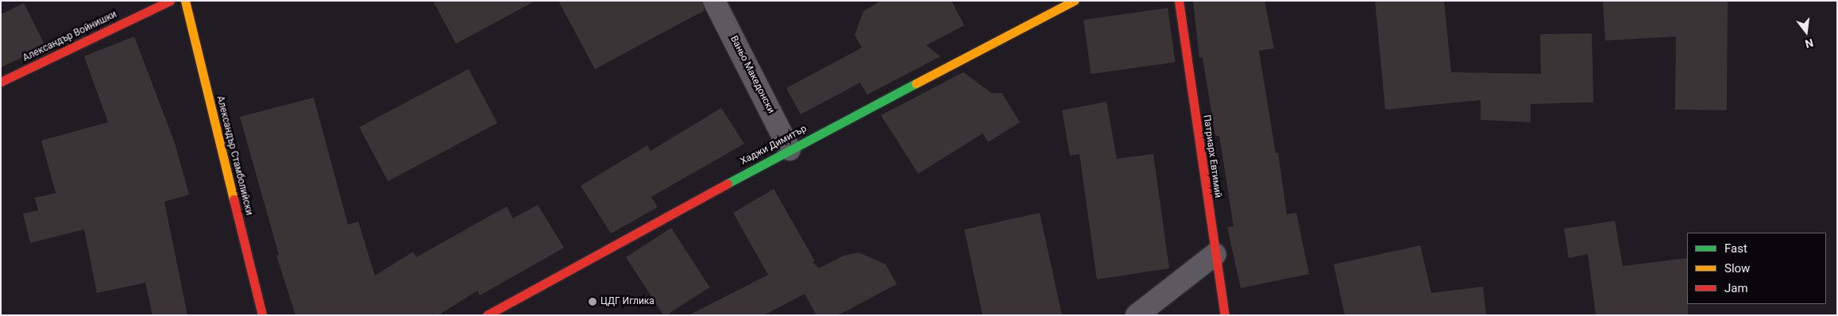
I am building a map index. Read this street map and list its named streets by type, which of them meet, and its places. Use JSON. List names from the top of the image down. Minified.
{"streets":{"street":["Александър Войнишки","Ваньо Македонски","Хаджи Димитър","Александър Стамболийски","Патриарх Евтимий"]},"crossings":[["Ваньо Македонски","Хаджи Димитър"]],"places":["ЦДГ Иглика"],"legend":["Fast","Slow","Jam"],"north":"bottom"}
